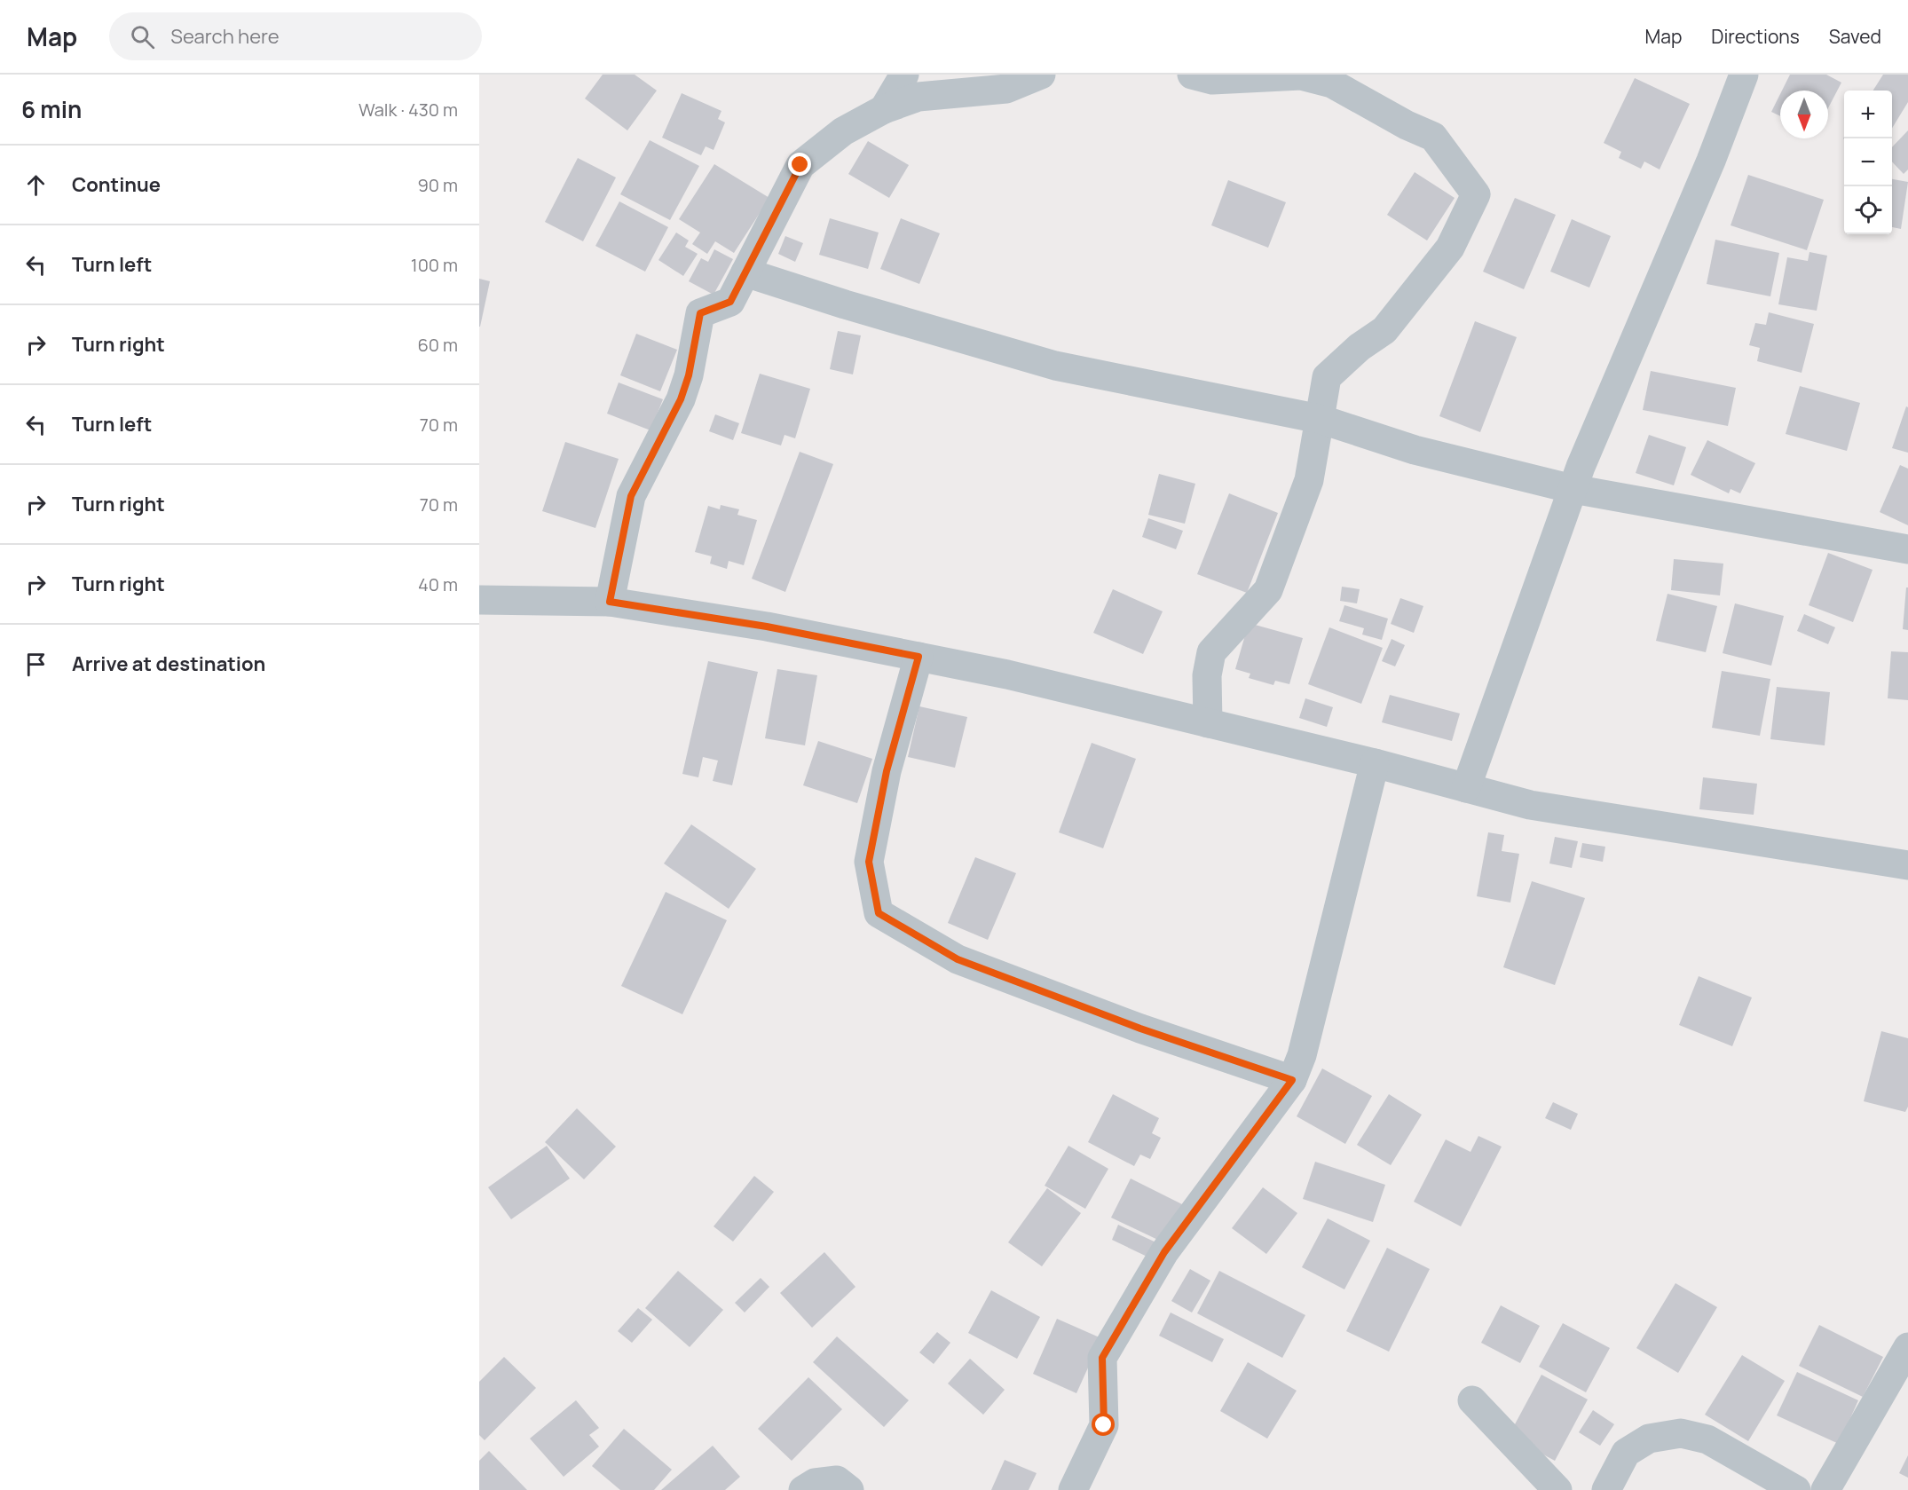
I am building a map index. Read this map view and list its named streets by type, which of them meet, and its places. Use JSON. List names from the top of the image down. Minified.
{"north":"bottom","page":{"header":"Map","search":"Search here","nav":["Map","Directions","Saved"],"heading":["6 min","Walk · 430 m"],"map_buttons":["+","−"],"list":[["Continue","90 m"],["Turn left","100 m"],["Turn right","60 m"],["Turn left","70 m"],["Turn right","70 m"],["Turn right","40 m"],"Arrive at destination"]}}
